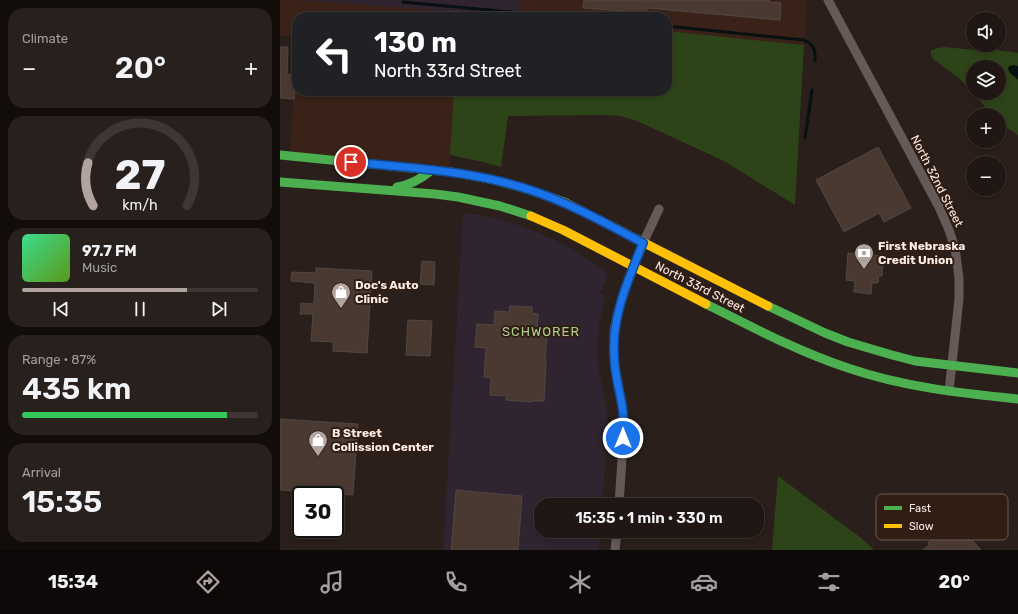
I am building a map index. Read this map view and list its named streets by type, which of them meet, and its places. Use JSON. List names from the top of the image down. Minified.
{"streets":{"main road":["North 33rd Street"],"street":["North 32nd Street"]},"crossings":[["North 32nd Street","North 33rd Street"]],"districts":["SCHWORER"],"places":{"bank":["First Nebraska Credit Union"],"shop":["Doc's Auto Clinic","B Street Collission Center"]},"legend":["Fast","Slow"],"page":{"tile":["Climate",["Range · 87%","435 km"],["Arrival","15:35"]],"map_buttons":["+","−"],"turn":["130 m","North 33rd Street"],"heat":["−","20°","+"],"song":["97.7 FM","Music"],"limit":"30","trip":"15:35 · 1 min · 330 m","tabs":["15:34","20°"],"gauge":["27","km/h"]}}
